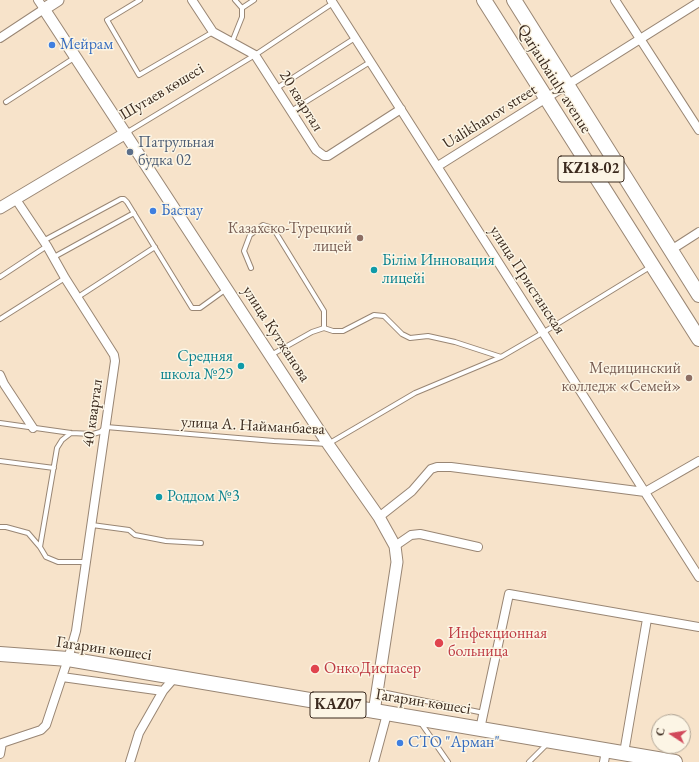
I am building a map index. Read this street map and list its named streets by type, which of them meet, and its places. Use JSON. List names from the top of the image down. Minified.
{"streets":{"highway":["Qarjaubaiuly avenue","KZ18-02","Гагарин көшесі","KAZ07"],"street":["Шугаев көшесі","20 квартал","Ualikhanov street","улица Пристанская","улица Кутжанова","40 квартал"],"lane":["улица А. Найманбаева"]},"crossings":[["Qarjaubaiuly avenue","Ualikhanov street"],["Qarjaubaiuly avenue","улица А. Найманбаева"],["Шугаев көшесі","20 квартал"],["Шугаев көшесі","улица Пристанская"],["Шугаев көшесі","улица Кутжанова"],["Шугаев көшесі","40 квартал"],["20 квартал","улица Пристанская"],["Ualikhanov street","улица Пристанская"],["улица Пристанская","улица А. Найманбаева"],["улица Кутжанова","улица А. Найманбаева"],["улица Кутжанова","Гагарин көшесі"],["40 квартал","улица А. Найманбаева"],["40 квартал","Гагарин көшесі"]],"places":["Мейрам","Патрульная будка 02","Бастау","Казахско-Турецкий лицей","Білім Инновация лицейі","Средняя школа №29","Медицинский колледж «Семей»","Роддом №3","Инфекционная больница","ОнкоДиспасер","СТО \"Арман\""],"north":"left"}
